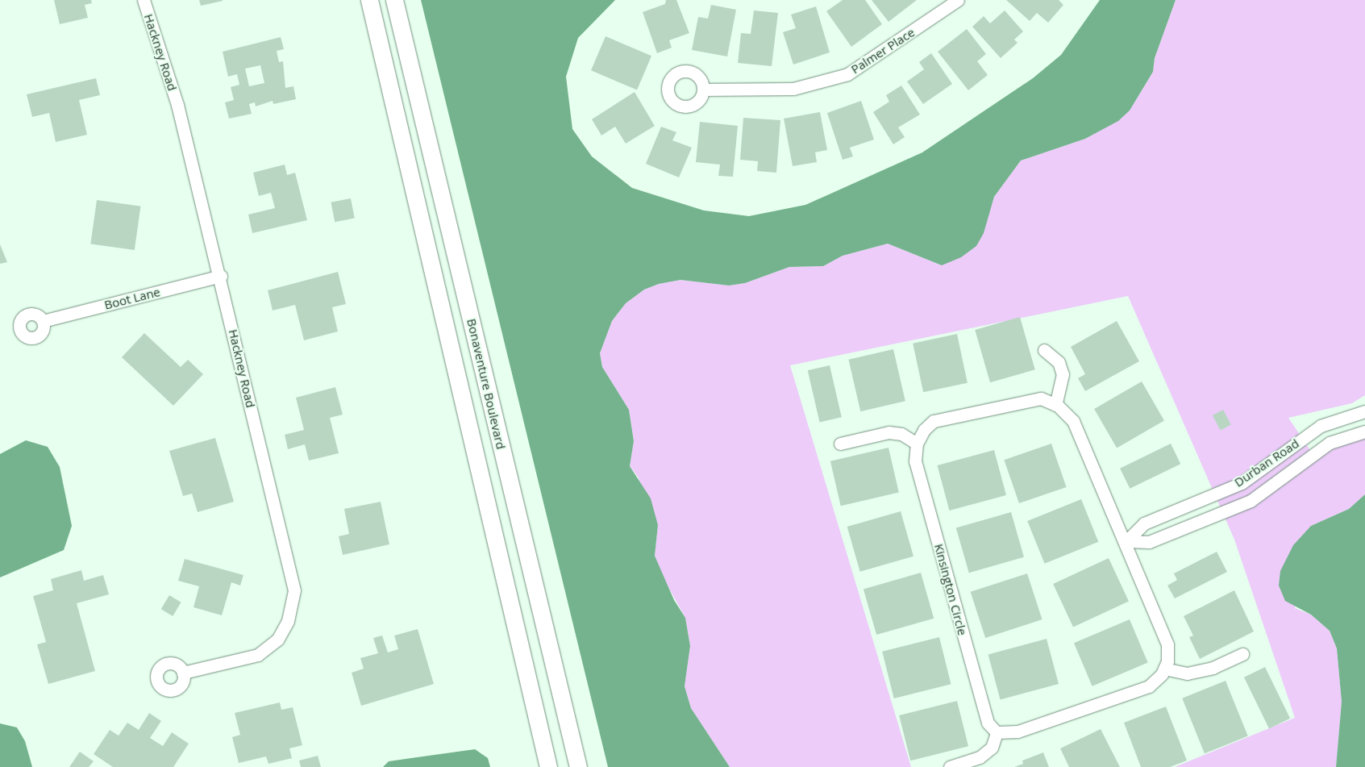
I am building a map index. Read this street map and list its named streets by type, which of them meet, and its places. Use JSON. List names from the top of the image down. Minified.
{"streets":{"main road":["Bonaventure Boulevard"],"street":["Palmer Place","Hackney Road","Boot Lane","Durban Road","Kinsington Circle"]},"crossings":[["Hackney Road","Boot Lane"]]}
